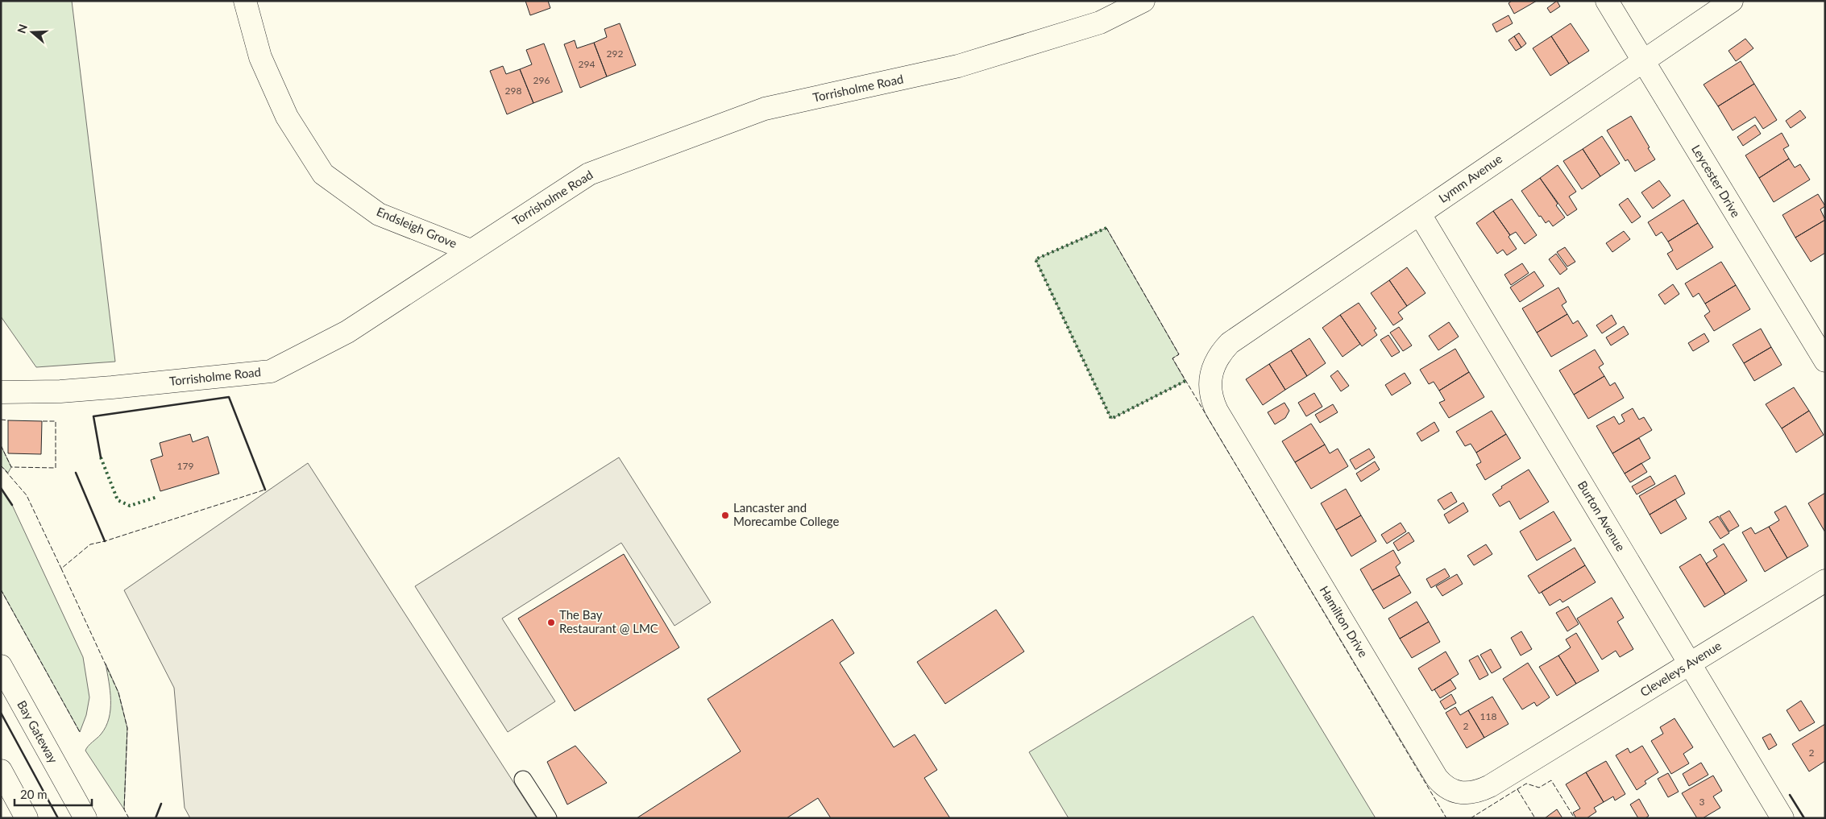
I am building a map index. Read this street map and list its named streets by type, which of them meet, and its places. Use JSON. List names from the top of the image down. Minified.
{"streets":{"main road":["Torrisholme Road","Lymm Avenue","Leycester Drive","Endsleigh Grove","Burton Avenue","Hamilton Drive","Cleveleys Avenue","Bay Gateway"]},"crossings":[["Torrisholme Road","Endsleigh Grove"],["Lymm Avenue","Leycester Drive"],["Lymm Avenue","Burton Avenue"],["Lymm Avenue","Hamilton Drive"],["Burton Avenue","Cleveleys Avenue"],["Hamilton Drive","Cleveleys Avenue"]],"places":["Lancaster and Morecambe College","The Bay Restaurant @ LMC"],"house_numbers":["292","294","296","298","179","118","2","2","3"],"scale_bar":"20 m","north":"left"}
